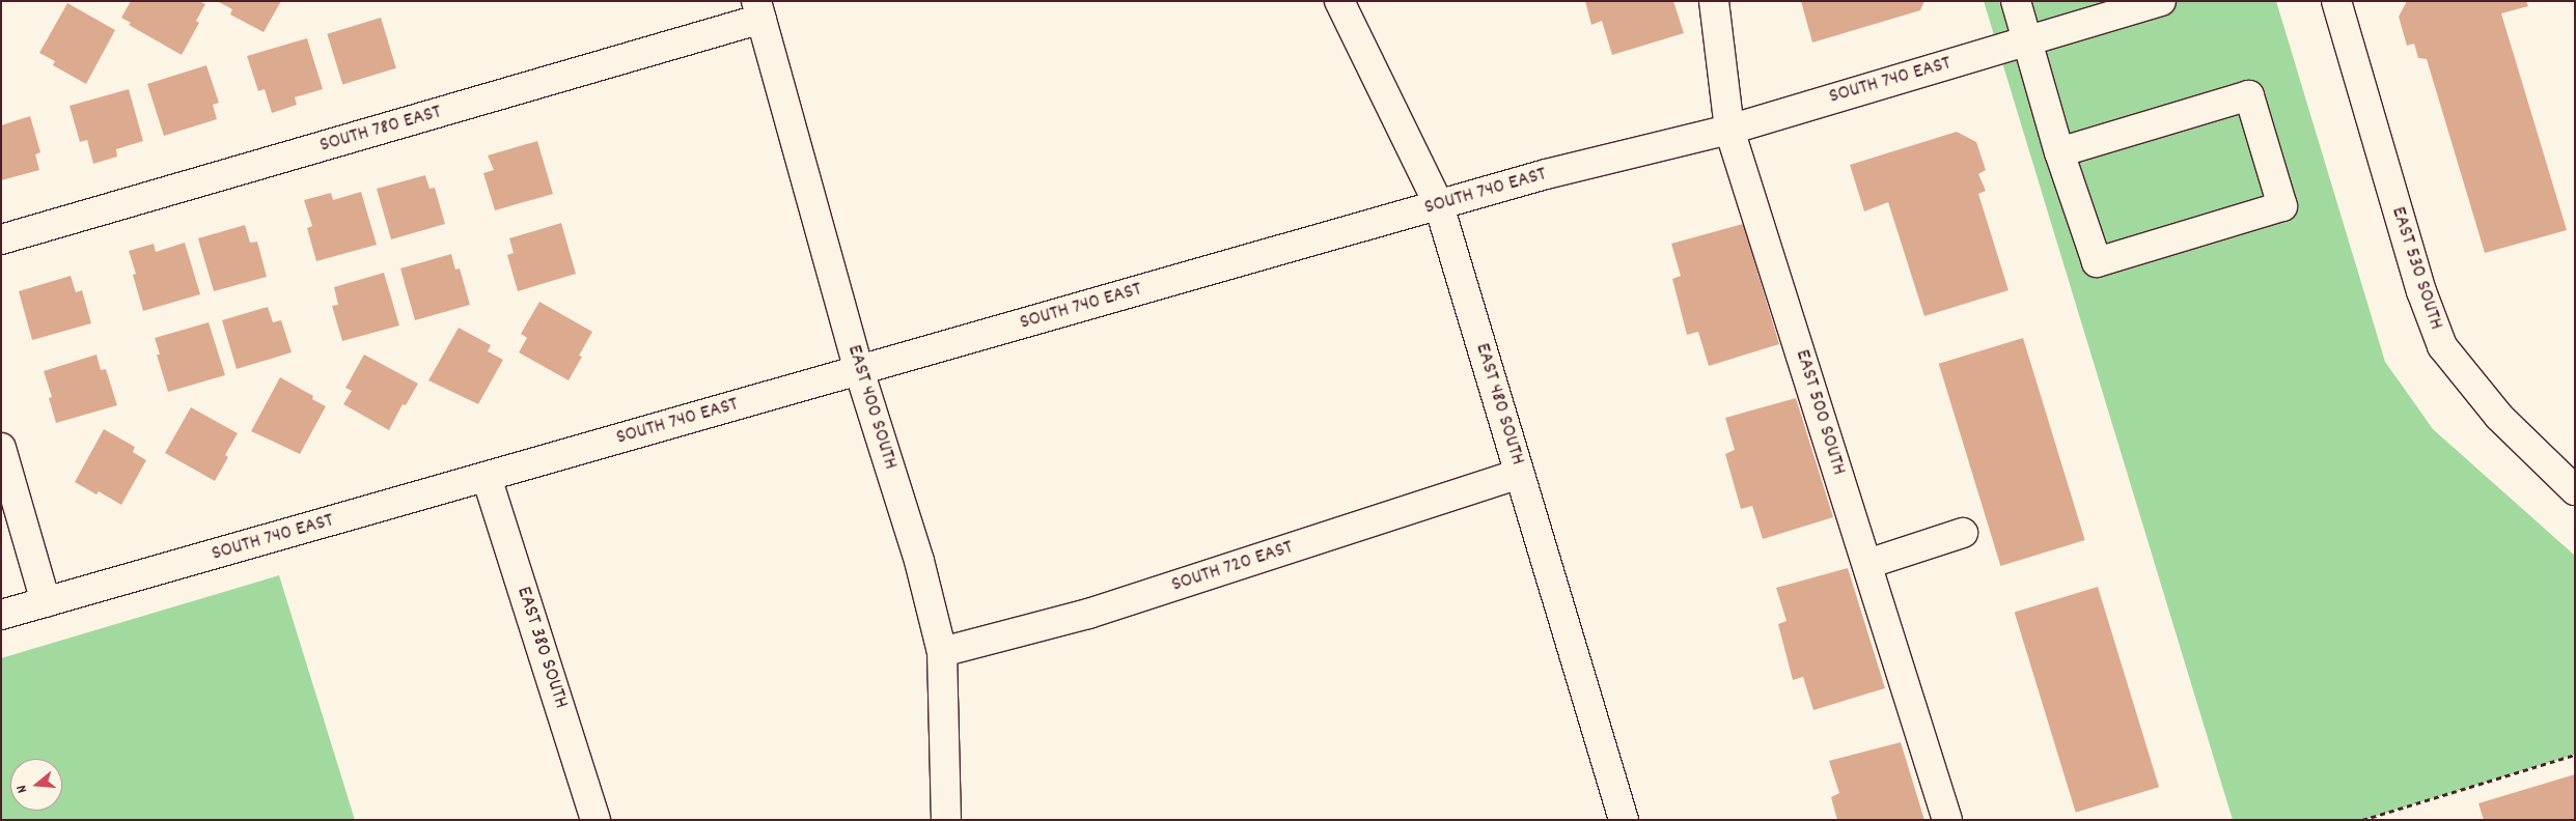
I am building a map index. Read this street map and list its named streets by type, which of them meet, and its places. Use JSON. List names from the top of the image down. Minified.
{"streets":{"street":["SOUTH 740 EAST","SOUTH 780 EAST","EAST 530 SOUTH","EAST 480 SOUTH","EAST 400 SOUTH","EAST 500 SOUTH","SOUTH 720 EAST","EAST 380 SOUTH"]},"crossings":[["SOUTH 740 EAST","EAST 480 SOUTH"],["SOUTH 740 EAST","EAST 400 SOUTH"],["SOUTH 740 EAST","EAST 500 SOUTH"],["SOUTH 740 EAST","EAST 380 SOUTH"],["SOUTH 780 EAST","EAST 400 SOUTH"],["EAST 480 SOUTH","SOUTH 720 EAST"],["EAST 400 SOUTH","SOUTH 720 EAST"]],"north":"left"}
